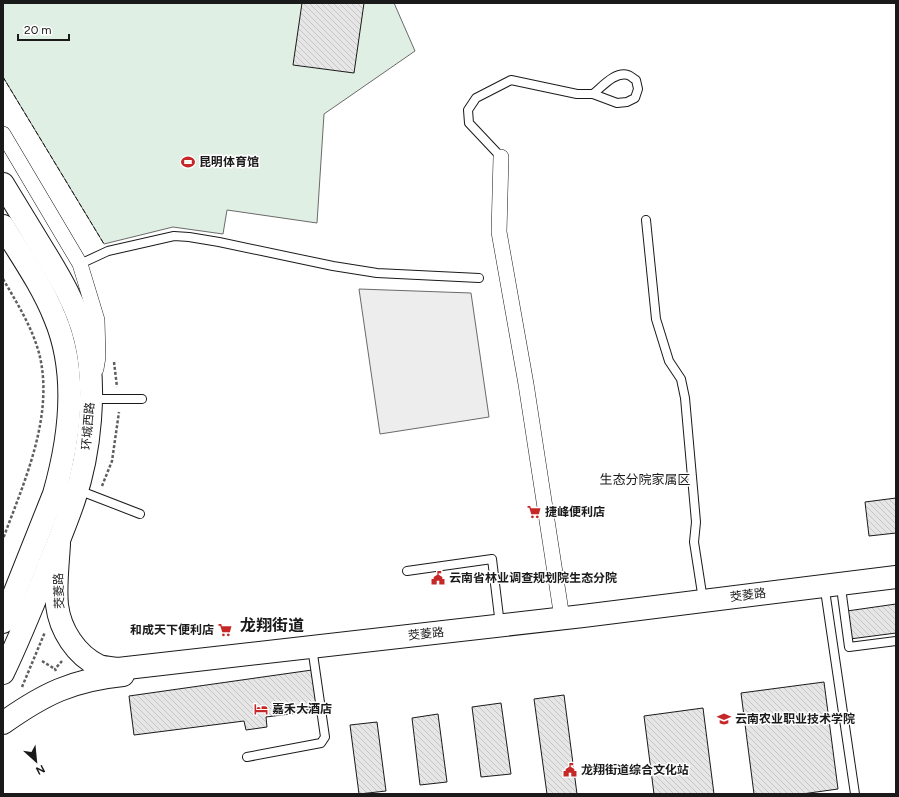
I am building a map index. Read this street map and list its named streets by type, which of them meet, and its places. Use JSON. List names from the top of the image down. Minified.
{"streets":{"street":["环城西路","茭菱路"]},"crossings":[["环城西路","茭菱路"]],"districts":["生态分院家属区","龙翔街道"],"places":{"sports":["昆明体育馆"],"supermarket":["捷峰便利店","和成天下便利店"],"public building":["云南省林业调查规划院生态分院","龙翔街道综合文化站"],"hotel":["嘉禾大酒店"],"school or university":["云南农业职业技术学院"]},"scale_bar":"20 m","north":"bottom right"}
